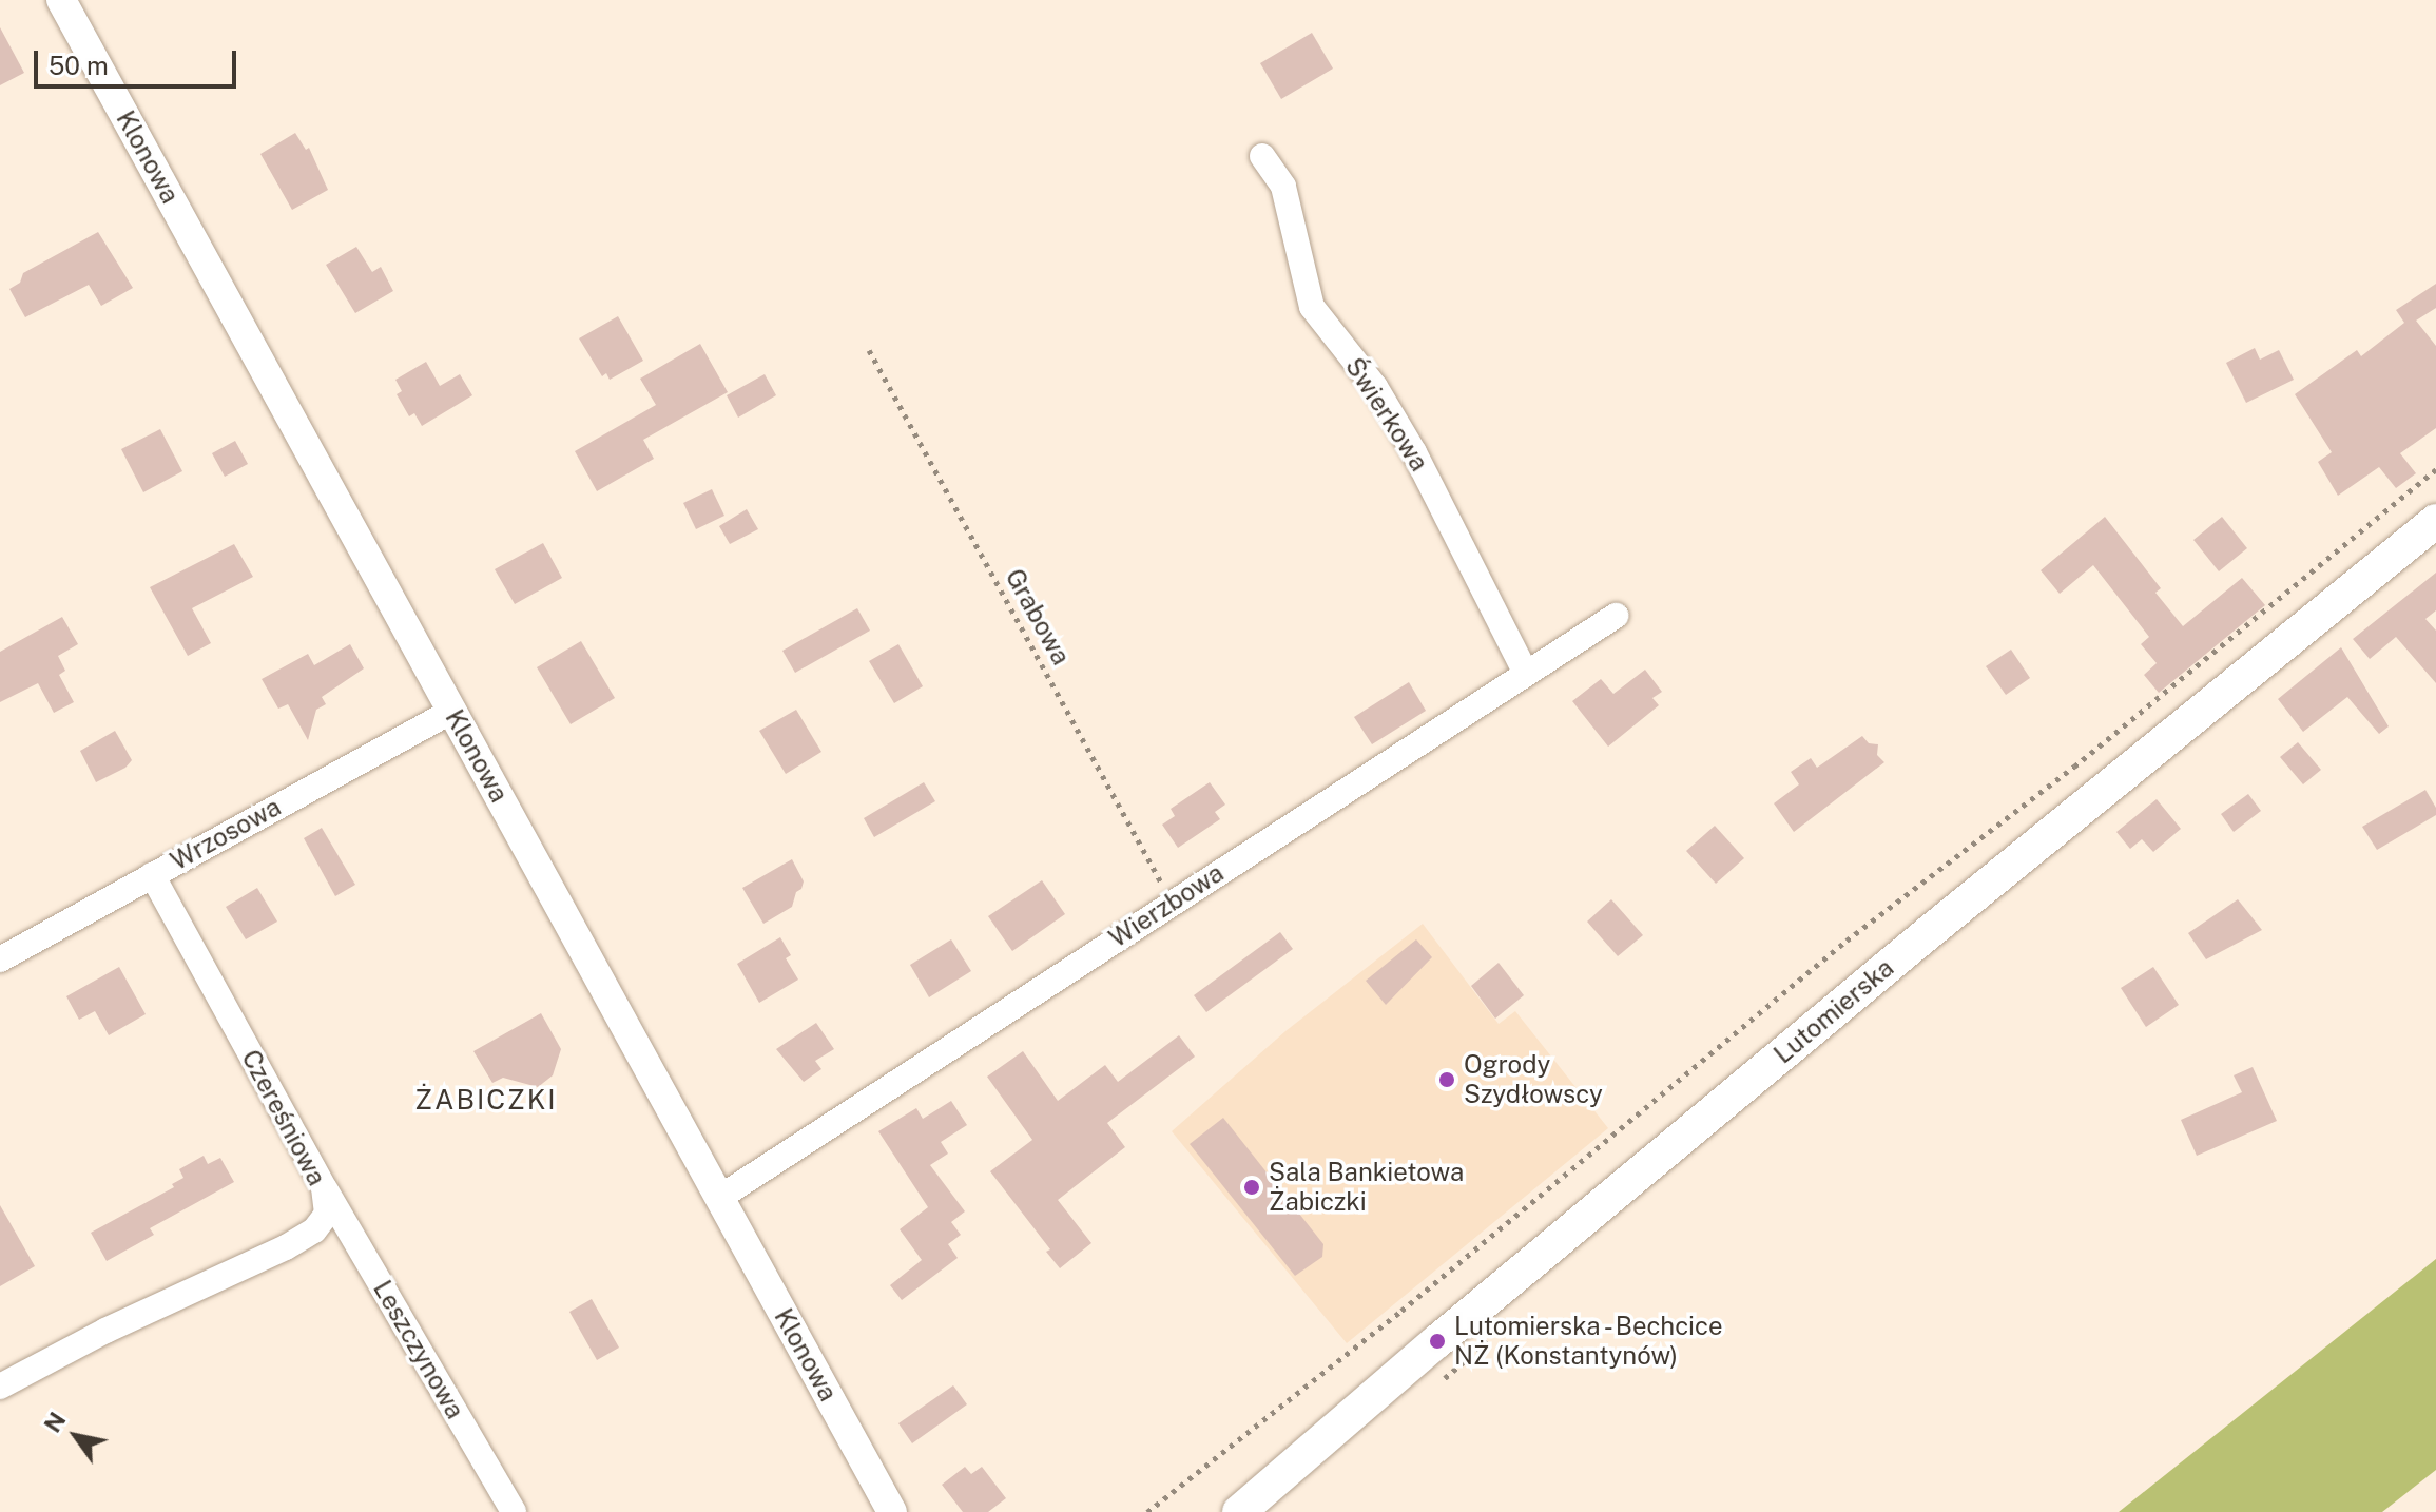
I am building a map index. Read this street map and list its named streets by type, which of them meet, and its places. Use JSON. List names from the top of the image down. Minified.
{"streets":{"main road":["Lutomierska"],"street":["Klonowa","Świerkowa","Wrzosowa","Wierzbowa","Czereśniowa","Leszczynowa"],"path":["Grabowa"]},"crossings":[["Klonowa","Wrzosowa"],["Klonowa","Wierzbowa"],["Świerkowa","Wierzbowa"],["Grabowa","Wierzbowa"],["Wrzosowa","Czereśniowa"],["Czereśniowa","Leszczynowa"]],"districts":["ŻABICZKI"],"places":["Ogrody Szydłowscy","Sala Bankietowa Żabiczki","Lutomierska - Bechcice NŻ (Konstantynów)"],"scale_bar":"50 m","north":"top left"}
